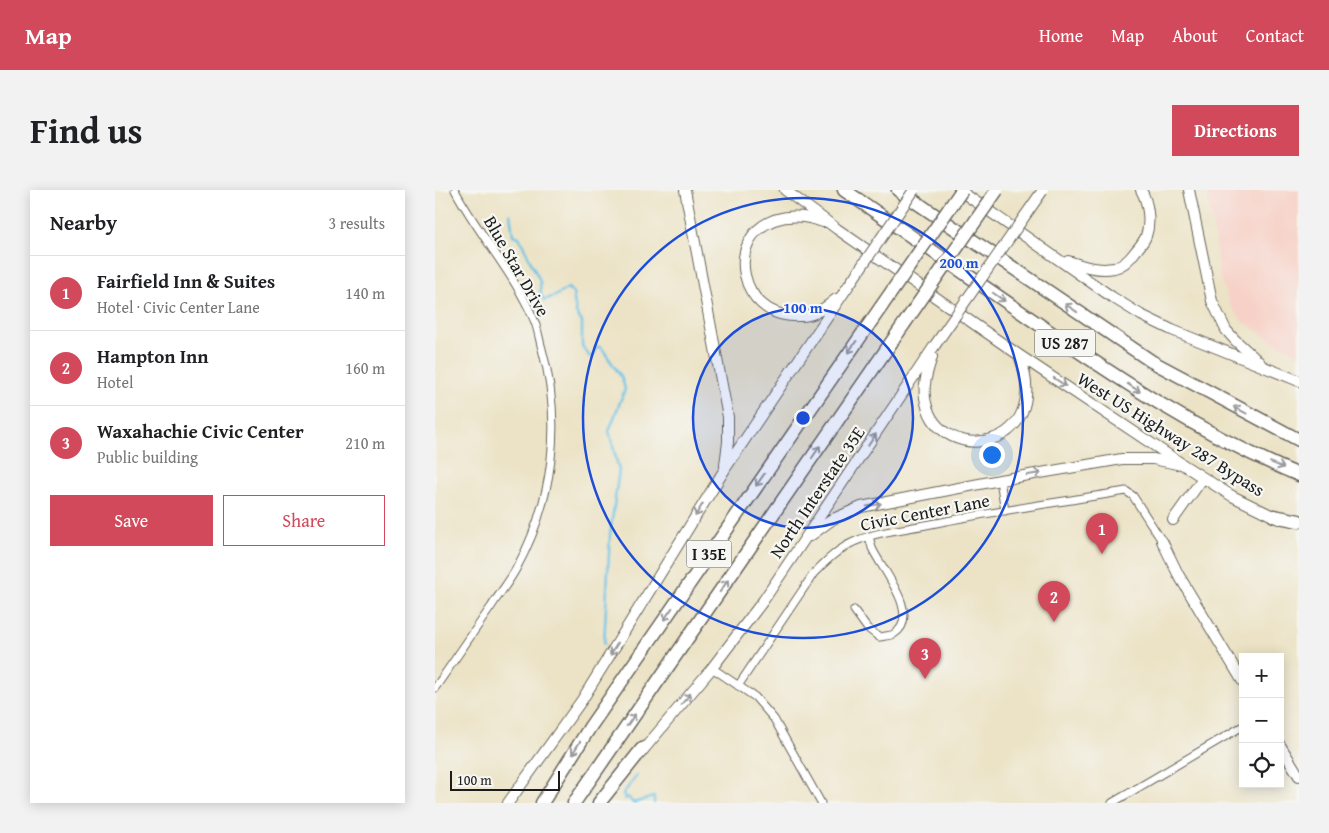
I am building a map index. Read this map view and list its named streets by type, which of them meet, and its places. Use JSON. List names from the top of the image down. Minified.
{"streets":{"highway":["US 287","I 35E"],"main road":["West US Highway 287 Bypass","North Interstate 35E"],"street":["Blue Star Drive","Civic Center Lane"]},"one_way":["North Interstate 35E"],"scale_bar":"100 m","page":{"header":"Map","nav":["Home","Map","About","Contact"],"title":"Find us","buttons":["Directions",["Save","Share"]],"heading":["Nearby","3 results"],"list":[{"mark":"1","name":"Fairfield Inn & Suites","note":"Hotel · Civic Center Lane","value":"140 m"},{"mark":"2","name":"Hampton Inn","note":"Hotel","value":"160 m"},{"mark":"3","name":"Waxahachie Civic Center","note":"Public building","value":"210 m"}],"pins":["1","2","3"],"map_buttons":["+","−"],"scale":"100 m"},"rings":["200 m","100 m"]}
